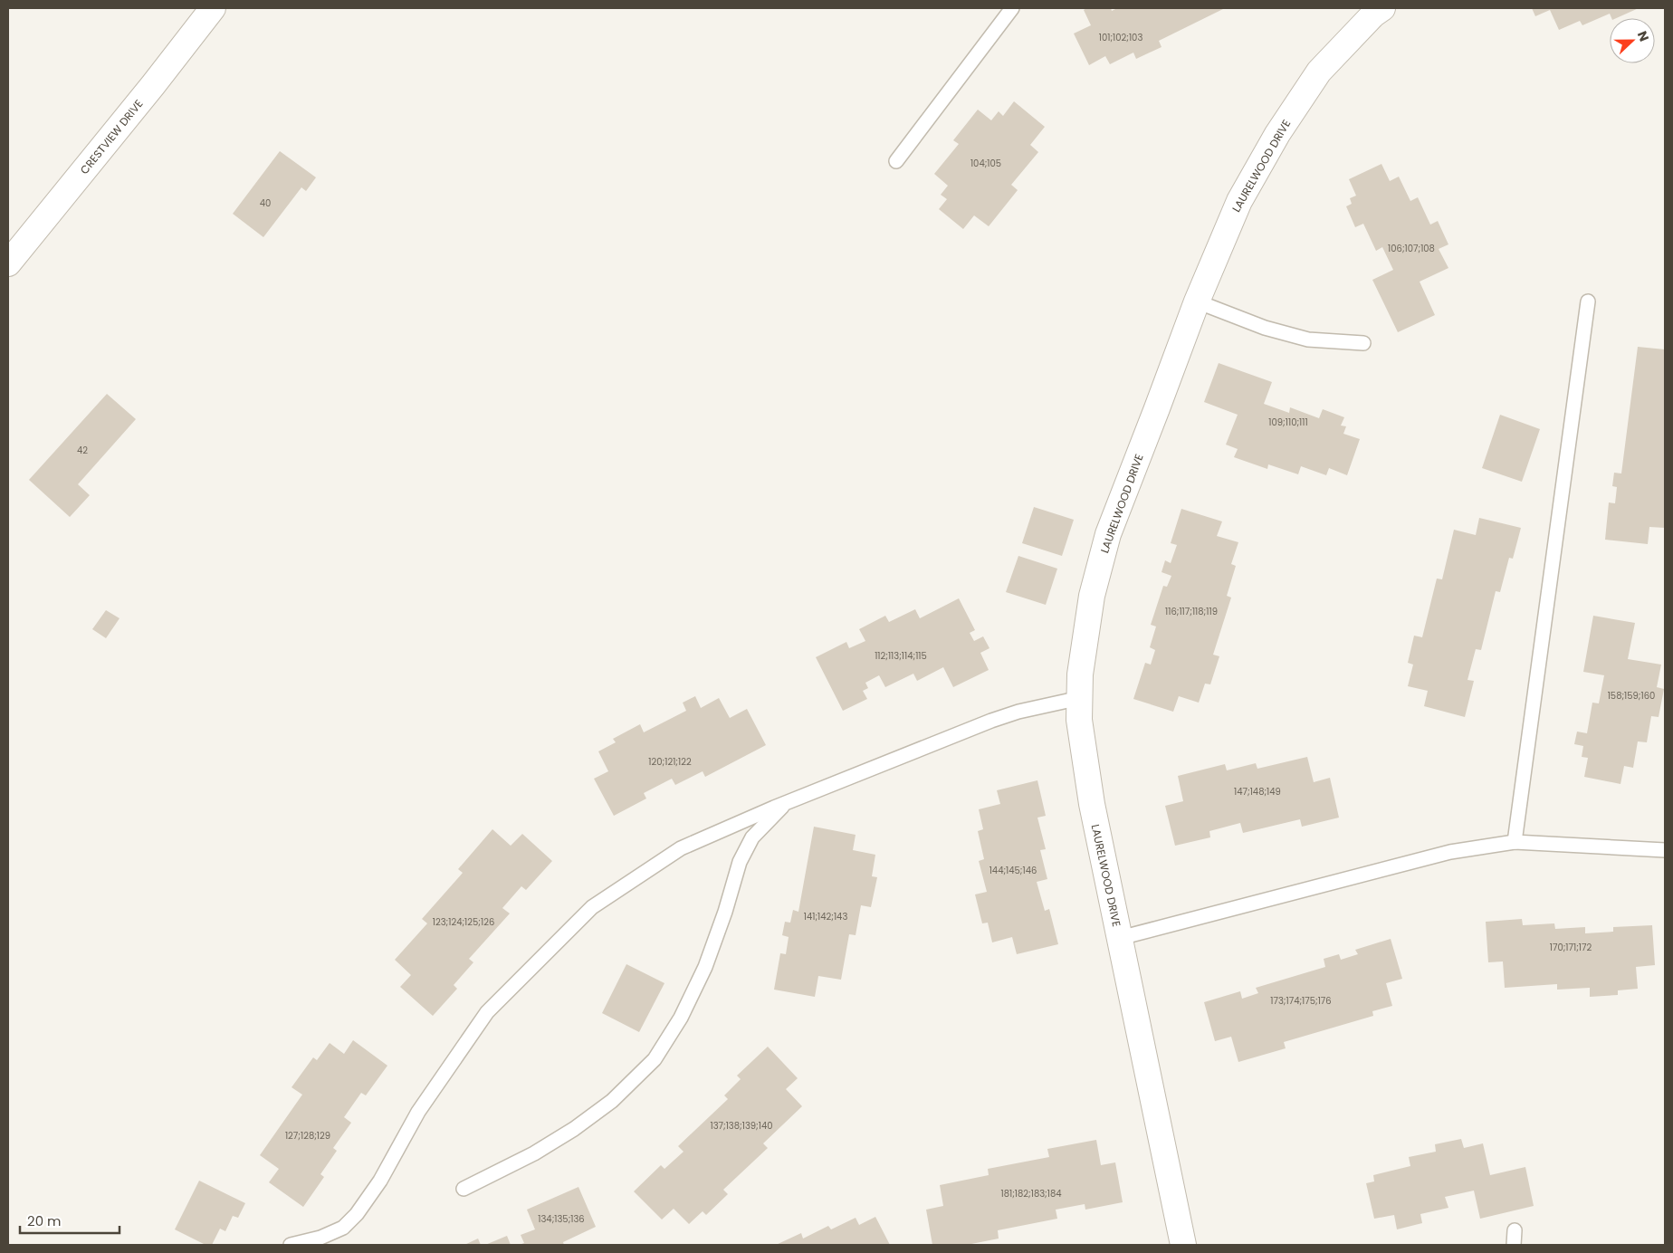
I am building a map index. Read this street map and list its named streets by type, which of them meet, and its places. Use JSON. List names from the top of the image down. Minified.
{"streets":{"street":["CRESTVIEW DRIVE","LAURELWOOD DRIVE"]},"house_numbers":["101;102;103","104;105","40","106;107;108","109;110;111","42","116;117;118;119","112;113;114;115","158;159;160","120;121;122","147;148;149","144;145;146","141;142;143","123;124;125;126","170;171;172","173;174;175;176","137;138;139;140","127;128;129","181;182;183;184","134;135;136"],"scale_bar":"20 m","north":"right"}
